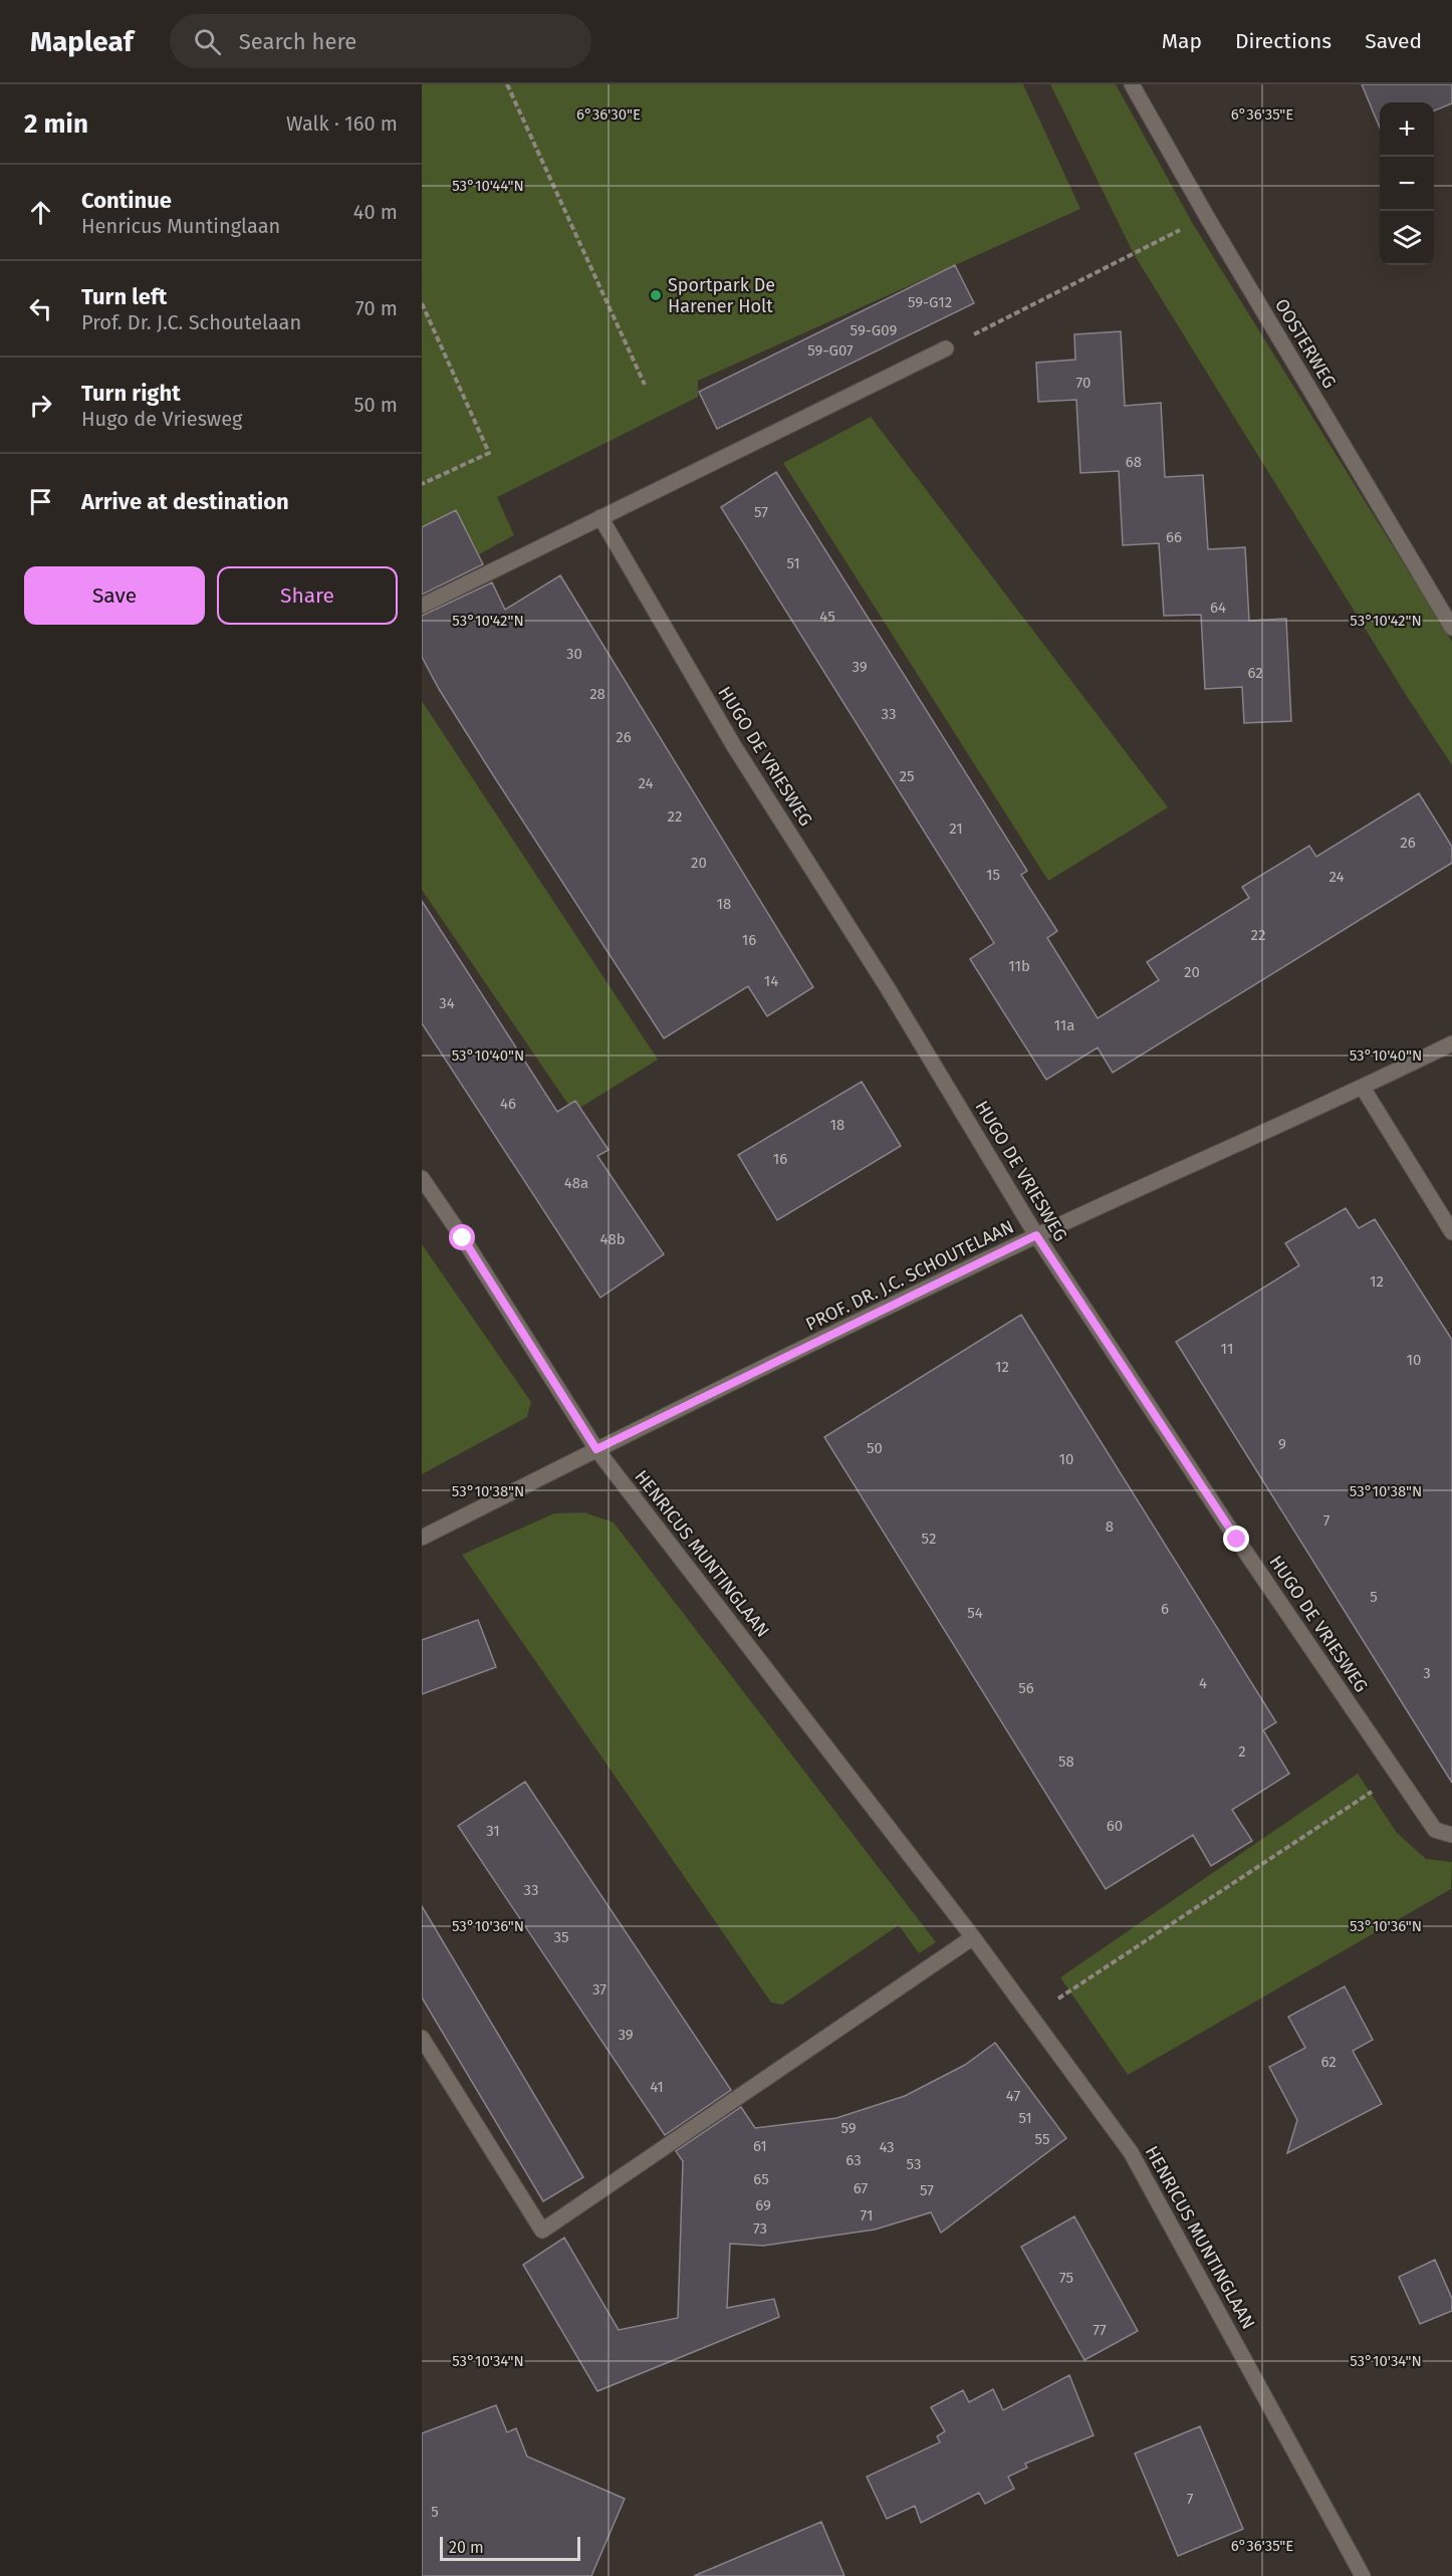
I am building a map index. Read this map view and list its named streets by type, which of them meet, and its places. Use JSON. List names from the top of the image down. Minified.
{"streets":{"street":["OOSTERWEG","HUGO DE VRIESWEG","PROF. DR. J.C. SCHOUTELAAN","HENRICUS MUNTINGLAAN"]},"crossings":[["HUGO DE VRIESWEG","PROF. DR. J.C. SCHOUTELAAN"],["PROF. DR. J.C. SCHOUTELAAN","HENRICUS MUNTINGLAAN"]],"places":["Sportpark De Harener Holt"],"house_numbers":["59-G12","59-G09","59-G07","70","68","57","66","51","64","45","30","39","62","28","33","26","25","24","22","21","26","20","15","24","18","22","16","11b","20","14","34","11a","46","18","16","48a","48b","12","11","10","12","9","50","10","7","8","52","5","6","54","3","4","56","2","58","60","31","33","35","37","39","62","41","47","51","59","55","61","43","63","53","65","67","57","69","71","73","75","77","7","5"],"scale_bar":"20 m","page":{"header":"Mapleaf","search":"Search here","nav":["Map","Directions","Saved"],"heading":["2 min","Walk · 160 m"],"map_buttons":["+","−"],"list":[["Continue","Henricus Muntinglaan","40 m"],["Turn left","Prof. Dr. J.C. Schoutelaan","70 m"],["Turn right","Hugo de Vriesweg","50 m"],"Arrive at destination"],"buttons":["Save","Share"],"scale":"20 m"},"coordinates":["6°36'30\"E","6°36'35\"E","53°10'44\"N","53°10'42\"N","53°10'40\"N","53°10'38\"N","53°10'36\"N","53°10'34\"N"]}
